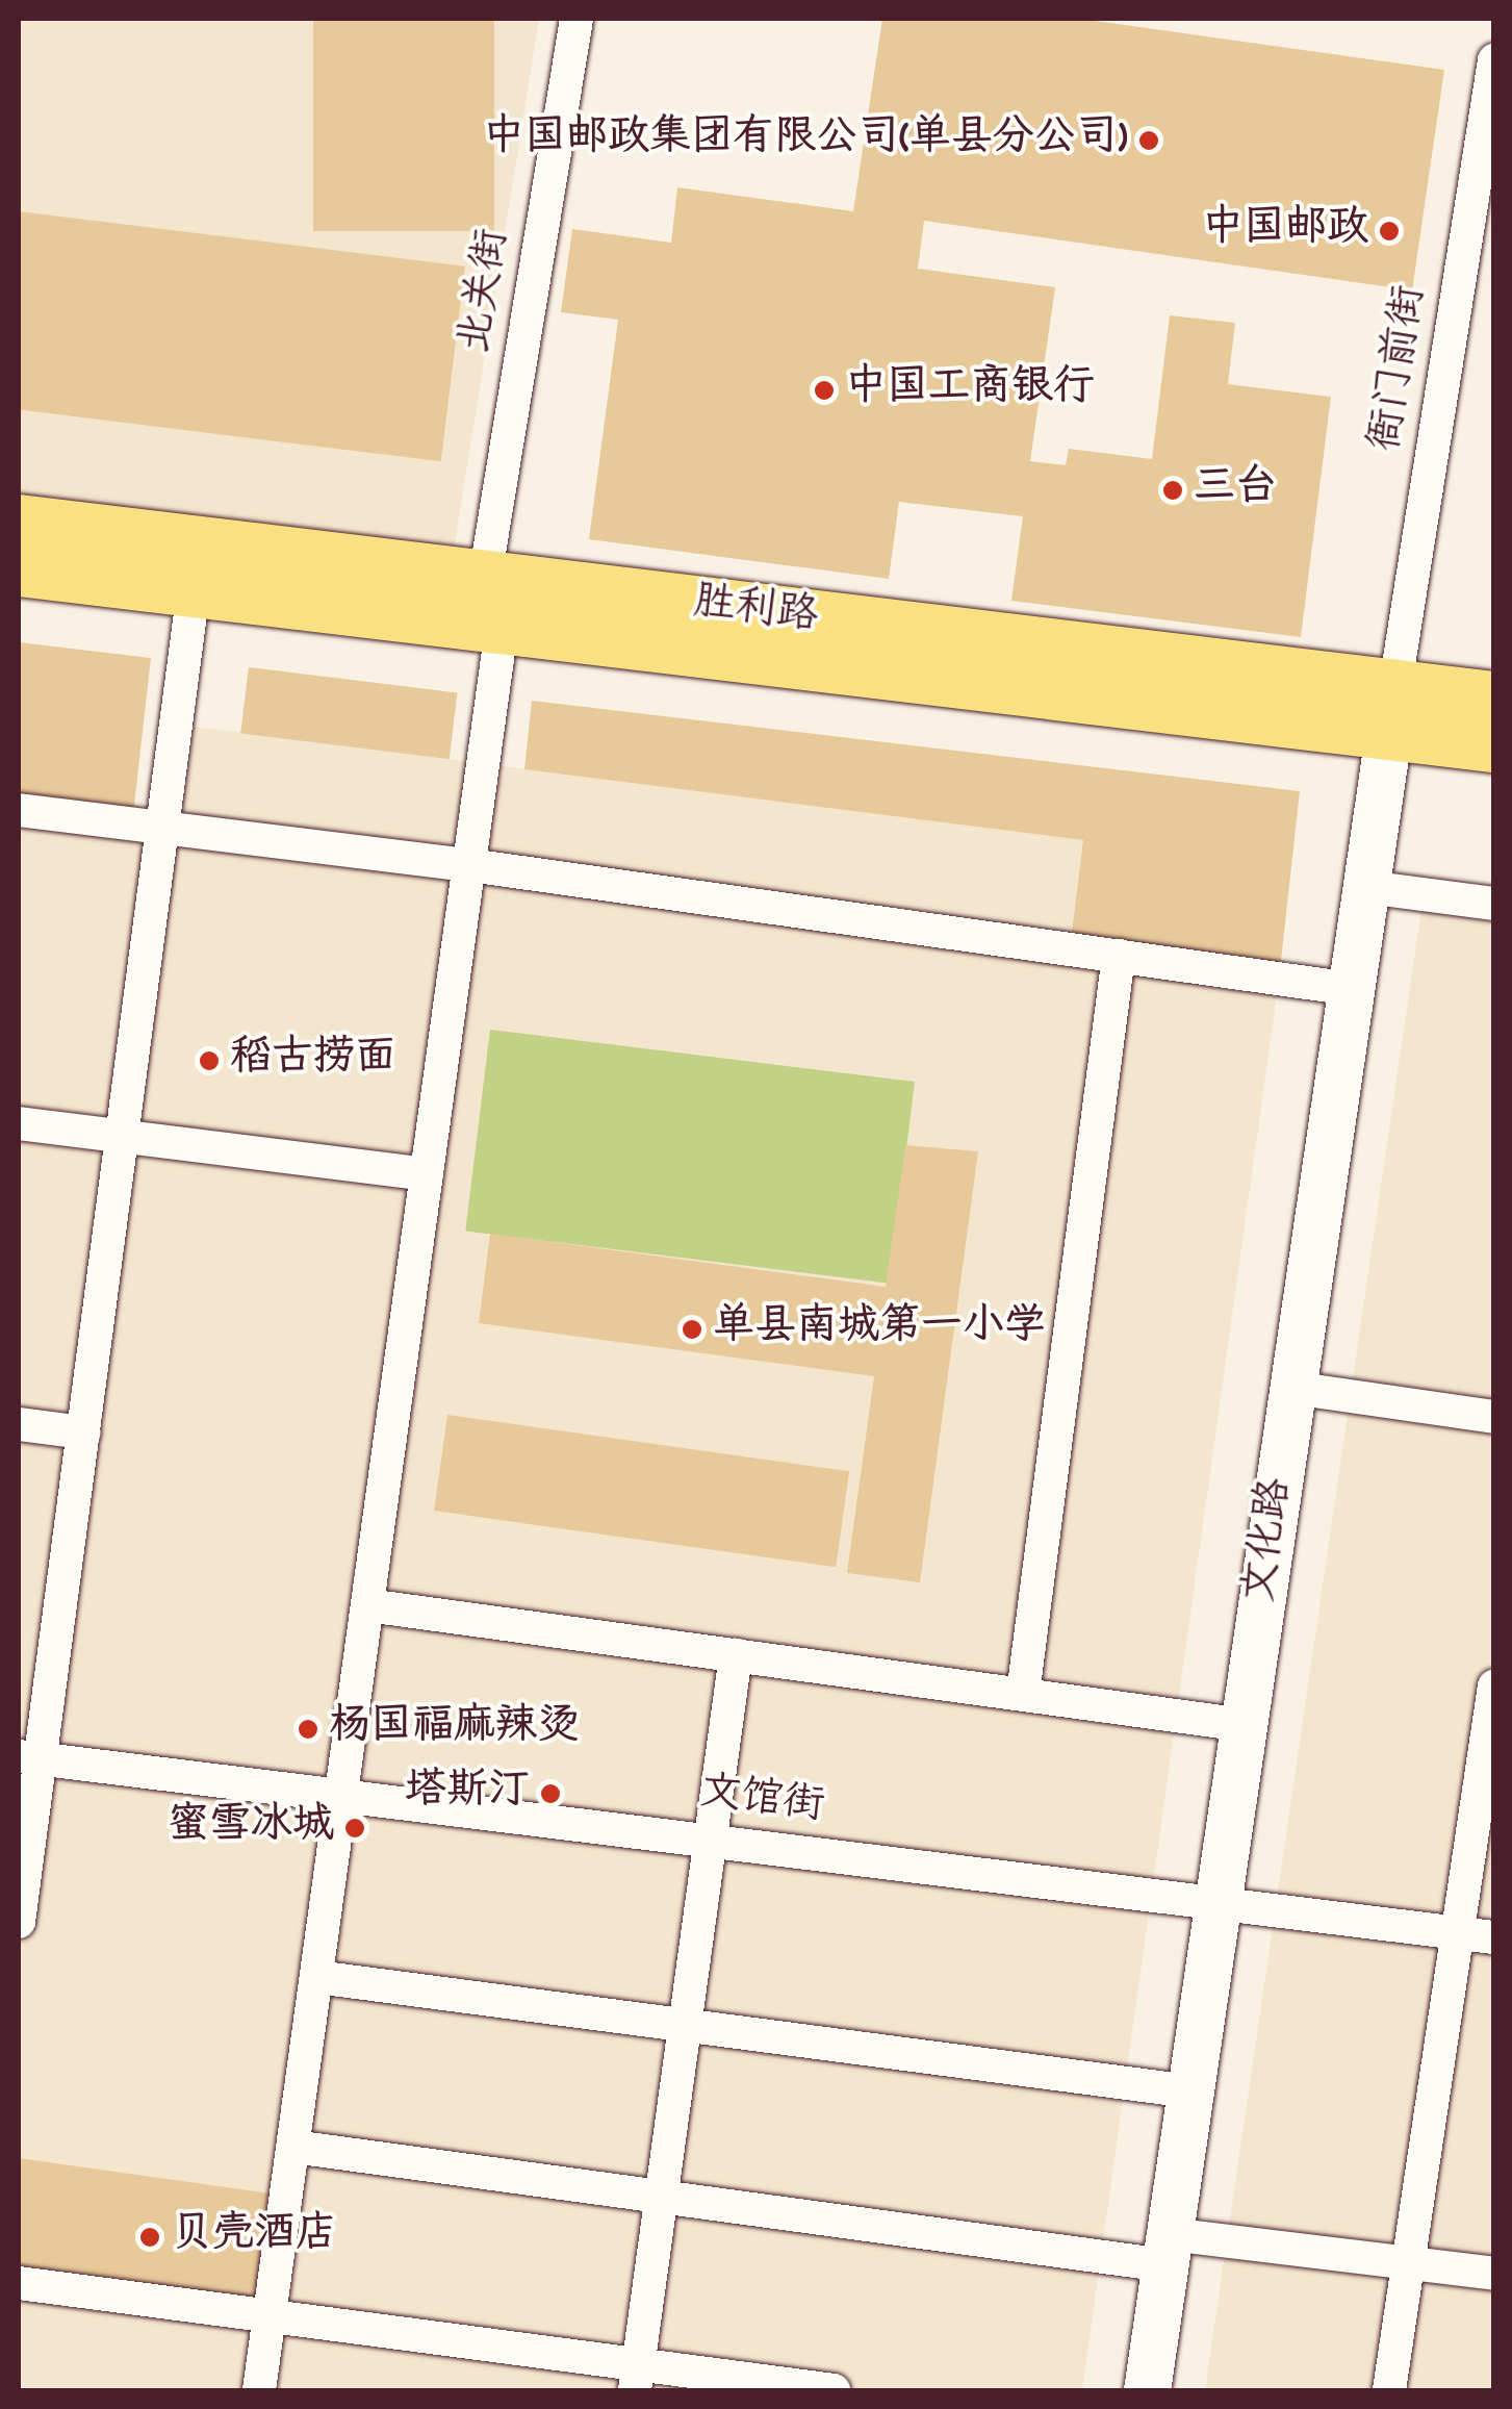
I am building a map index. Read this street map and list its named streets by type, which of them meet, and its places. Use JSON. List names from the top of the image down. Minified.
{"streets":{"main road":["胜利路"],"street":["北关街","衙门前街","文化路","文馆街"]},"crossings":[["北关街","胜利路"],["北关街","文馆街"],["衙门前街","胜利路"],["衙门前街","文化路"],["胜利路","文化路"],["文化路","文馆街"]],"places":["中国邮政集团有限公司(单县分公司)","中国邮政","中国工商银行","三台","稻古捞面","单县南城第一小学","杨国福麻辣烫","塔斯汀","蜜雪冰城","贝壳酒店"]}
